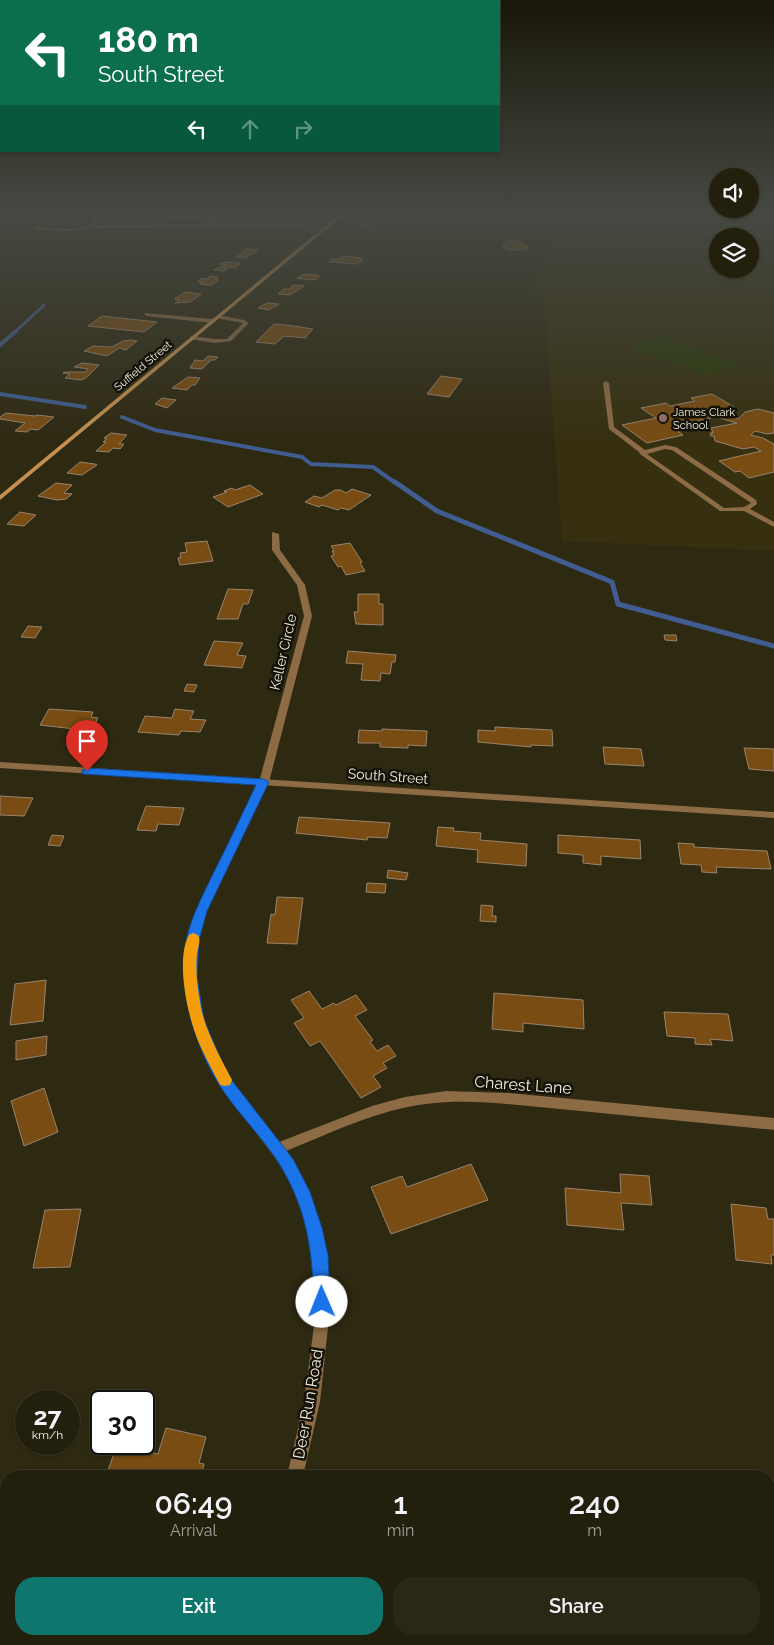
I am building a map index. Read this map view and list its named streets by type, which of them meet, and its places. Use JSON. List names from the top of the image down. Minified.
{"streets":{"main road":["Suffield Street"],"street":["Keller Circle","South Street","Charest Lane","Deer Run Road"]},"crossings":[["Keller Circle","South Street"],["Keller Circle","Deer Run Road"],["South Street","Deer Run Road"],["Charest Lane","Deer Run Road"]],"places":["James Clark School"],"page":{"turn":["180 m","South Street"],"speed":"27 km/h","limit":"30","eta":["06:49","Arrival","1","min","240","m"],"buttons":["Exit","Share"]}}
